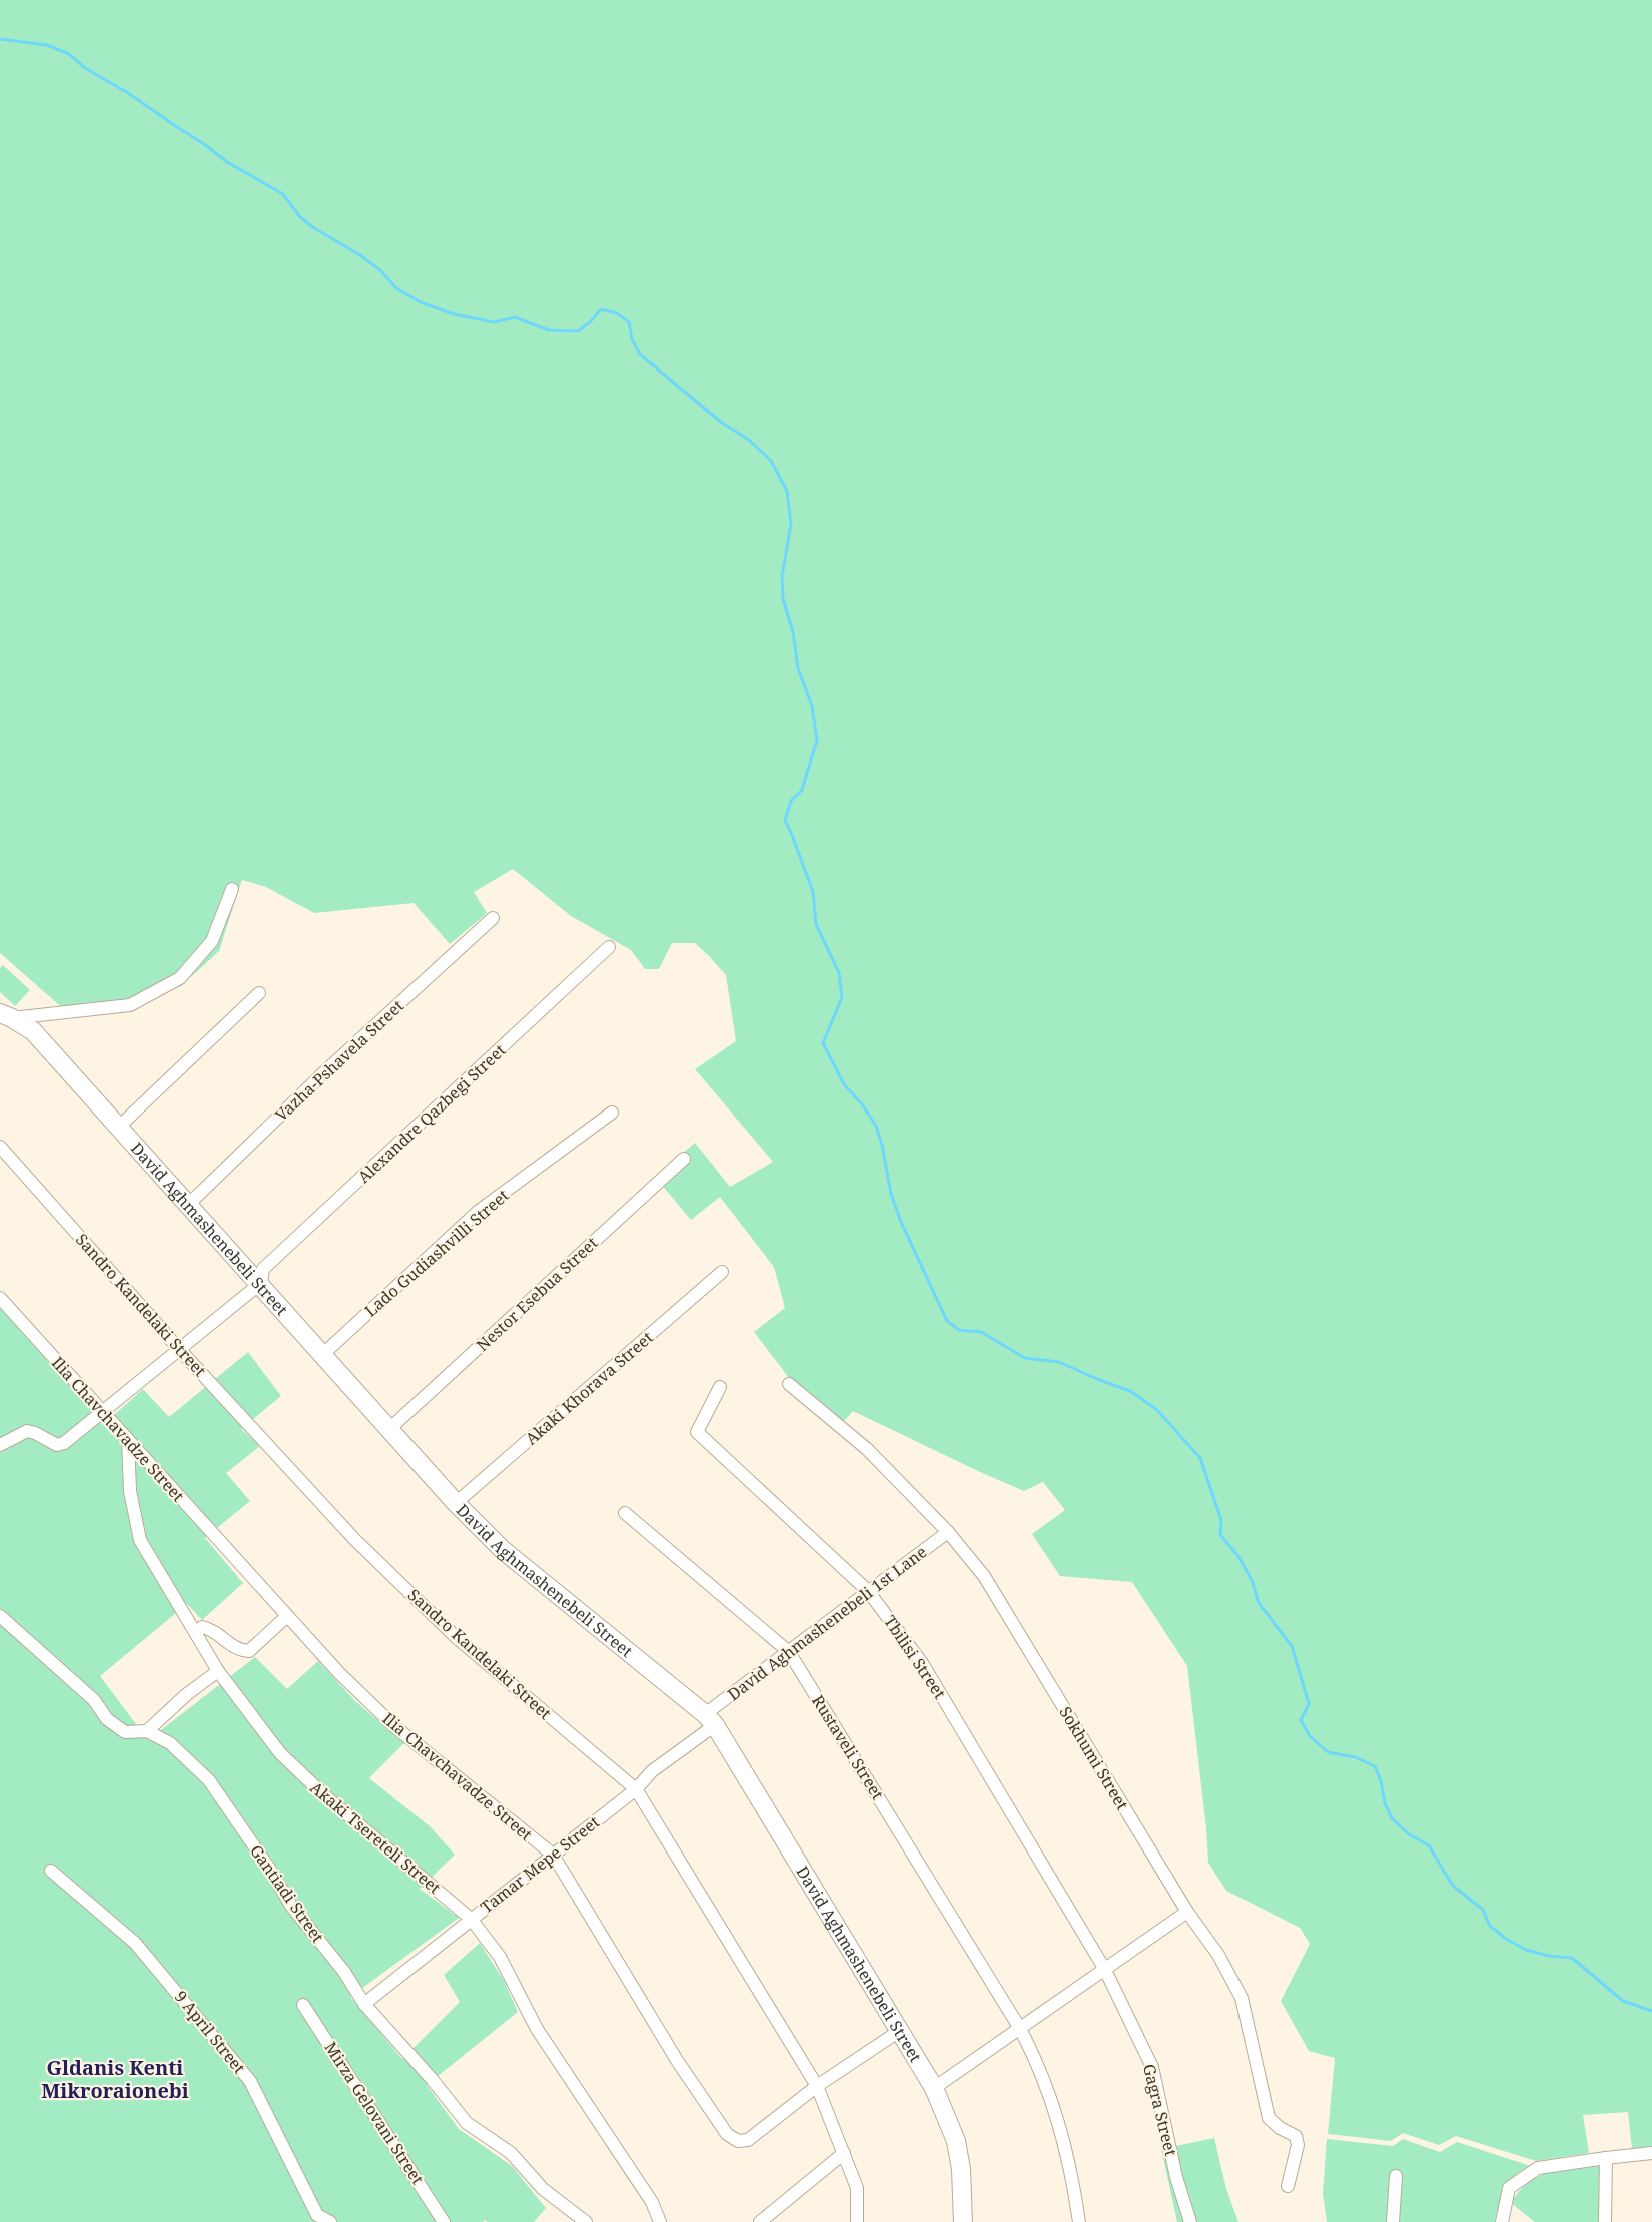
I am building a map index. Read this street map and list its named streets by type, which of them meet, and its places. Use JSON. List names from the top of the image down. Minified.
{"streets":{"street":["Vazha-Pshavela Street","Alexandre Qazbegi Street","David Aghmashenebeli Street","Lado Gudiashvilli Street","Nestor Esebua Street","Sandro Kandelaki Street","Akaki Khorava Street","Ilia Chavchavadze Street","David Aghmashenebeli 1st Lane","Tbilisi Street","Rustaveli Street","Sokhumi Street","Akaki Tsereteli Street","Tamar Mepe Street","Gantiadi Street","9 April Street","Gagra Street","Mirza Gelovani Street"]},"crossings":[["Vazha-Pshavela Street","David Aghmashenebeli Street"],["Alexandre Qazbegi Street","David Aghmashenebeli Street"],["David Aghmashenebeli Street","Lado Gudiashvilli Street"],["David Aghmashenebeli Street","Nestor Esebua Street"],["David Aghmashenebeli Street","Akaki Khorava Street"],["David Aghmashenebeli Street","Ilia Chavchavadze Street"],["David Aghmashenebeli Street","David Aghmashenebeli 1st Lane"],["David Aghmashenebeli Street","Tamar Mepe Street"],["Sandro Kandelaki Street","Ilia Chavchavadze Street"],["Sandro Kandelaki Street","Tamar Mepe Street"],["Ilia Chavchavadze Street","Akaki Tsereteli Street"],["Ilia Chavchavadze Street","Tamar Mepe Street"],["David Aghmashenebeli 1st Lane","Tbilisi Street"],["David Aghmashenebeli 1st Lane","Rustaveli Street"],["David Aghmashenebeli 1st Lane","Sokhumi Street"],["David Aghmashenebeli 1st Lane","Tamar Mepe Street"],["Tbilisi Street","Gagra Street"],["Akaki Tsereteli Street","Tamar Mepe Street"],["Tamar Mepe Street","Gantiadi Street"]],"districts":["Gldanis Kenti Mikroraionebi"]}
